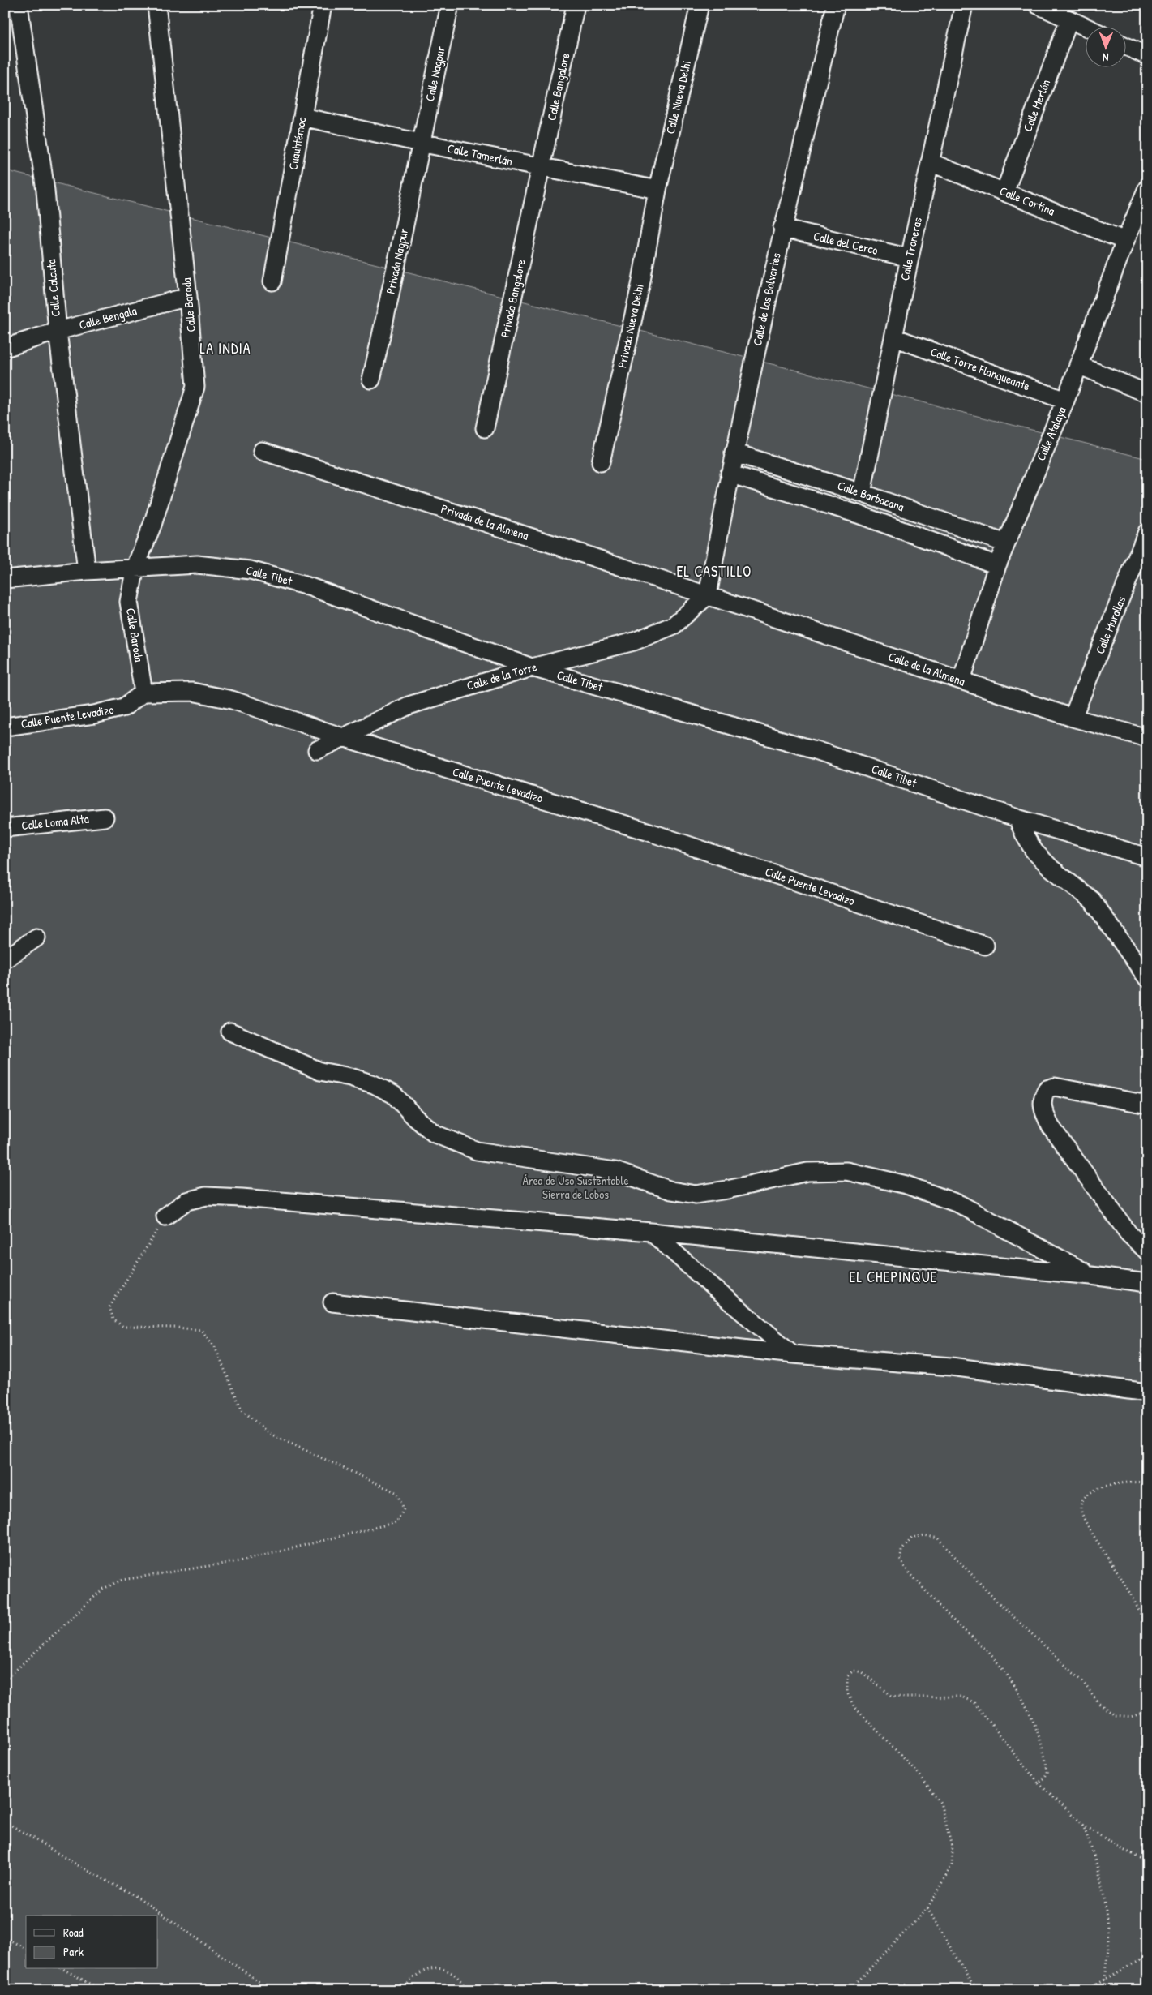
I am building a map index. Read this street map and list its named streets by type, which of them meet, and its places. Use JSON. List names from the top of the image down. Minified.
{"streets":{"street":["Calle Nagpur","Calle Bangalore","Calle Nueva Delhi","Calle Merlón","Cuauhtémoc","Calle Tamerlán","Calle Cortina","Calle del Cerco","Calle Troneras","Privada Nagpur","Calle Calcuta","Privada Bangalore","Calle de los Balvartes","Calle Baroda","Calle Bengala","Privada Nueva Delhi","Calle Torre Flanqueante","Calle Atalaya","Calle Barbacana","Privada de la Almena","Calle Tibet","Calle Murallas","Calle de la Almena","Calle de la Torre","Calle Puente Levadizo","Calle Loma Alta"]},"crossings":[["Calle Nagpur","Calle Tamerlán"],["Calle Nagpur","Privada Nagpur"],["Calle Bangalore","Calle Tamerlán"],["Calle Bangalore","Privada Bangalore"],["Calle Nueva Delhi","Calle Tamerlán"],["Calle Nueva Delhi","Privada Nueva Delhi"],["Calle Merlón","Calle Cortina"],["Cuauhtémoc","Calle Tamerlán"],["Calle Tamerlán","Privada Nagpur"],["Calle Tamerlán","Privada Bangalore"],["Calle Tamerlán","Privada Nueva Delhi"],["Calle Cortina","Calle Troneras"],["Calle Cortina","Calle Atalaya"],["Calle del Cerco","Calle Troneras"],["Calle del Cerco","Calle de los Balvartes"],["Calle Troneras","Calle Torre Flanqueante"],["Calle Troneras","Calle Barbacana"],["Calle Calcuta","Calle Bengala"],["Calle Calcuta","Calle Tibet"],["Calle de los Balvartes","Calle Barbacana"],["Calle de los Balvartes","Privada de la Almena"],["Calle de los Balvartes","Calle de la Almena"],["Calle de los Balvartes","Calle de la Torre"],["Calle Baroda","Calle Bengala"],["Calle Baroda","Calle Tibet"],["Calle Baroda","Calle Puente Levadizo"],["Calle Torre Flanqueante","Calle Atalaya"],["Calle Atalaya","Calle Barbacana"],["Calle Atalaya","Calle de la Almena"],["Privada de la Almena","Calle de la Almena"],["Privada de la Almena","Calle de la Torre"],["Calle Tibet","Calle de la Torre"],["Calle Murallas","Calle de la Almena"],["Calle de la Almena","Calle de la Torre"],["Calle de la Torre","Calle Puente Levadizo"]],"districts":["LA INDIA","EL CASTILLO","EL CHEPINQUE"],"parks":["Área de Uso Sustentable Sierra de Lobos"],"legend":["Road","Park"],"north":"bottom"}
